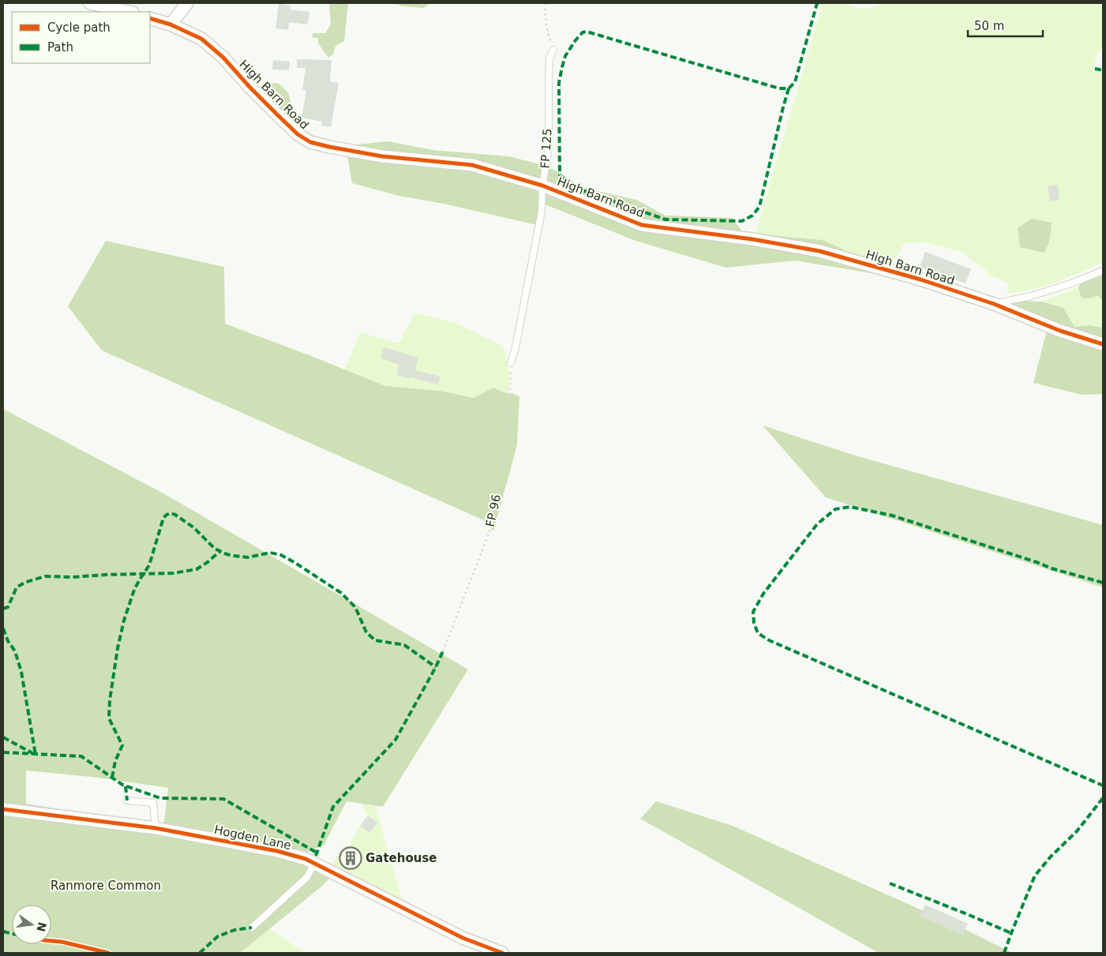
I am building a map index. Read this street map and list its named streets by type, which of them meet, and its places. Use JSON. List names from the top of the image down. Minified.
{"streets":{"street":["High Barn Road","Hogden Lane"],"lane":["FP 125"],"path":["FP 96"]},"crossings":[["High Barn Road","FP 125"],["FP 125","FP 96"]],"parks":["Ranmore Common"],"places":{"building":["Gatehouse"]},"legend":["Cycle path","Path"],"scale_bar":"50 m","north":"right"}
